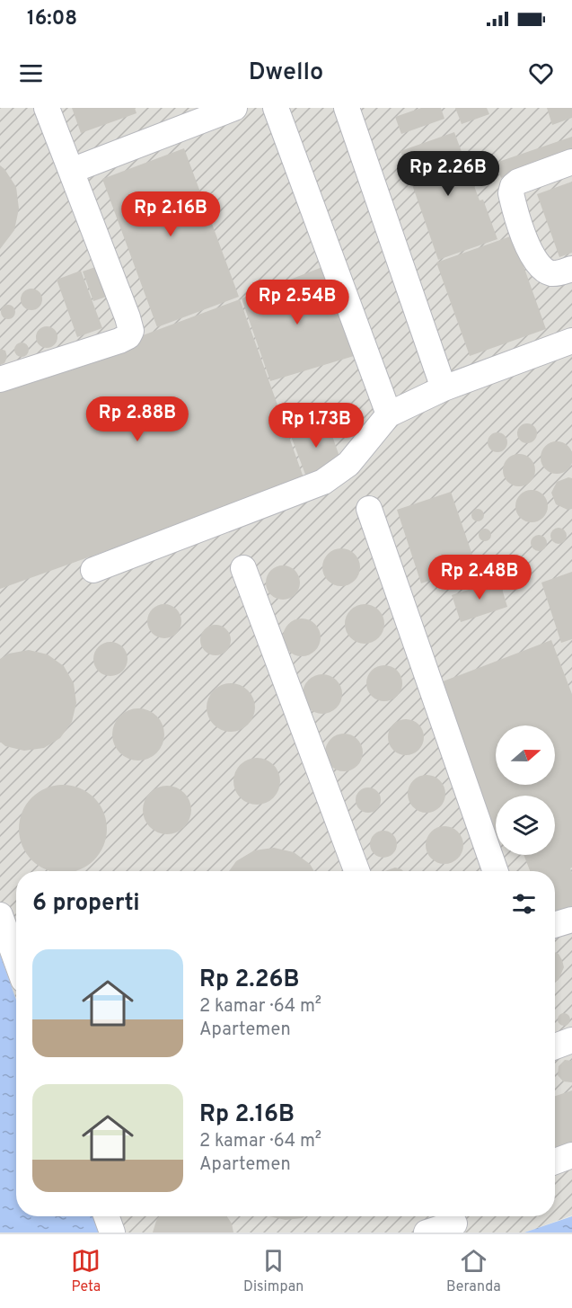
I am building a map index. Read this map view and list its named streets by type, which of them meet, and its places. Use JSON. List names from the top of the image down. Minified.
{"north":"right","page":{"status":"16:08","header":"Dwello","price":["Rp 2.26B","Rp 2.16B","Rp 2.54B","Rp 2.88B","Rp 1.73B","Rp 2.48B"],"heading":"6 properti","list":[{"name":"Rp 2.26B","note":"2 kamar · 64 m² · Apartemen"},{"name":"Rp 2.16B","note":"2 kamar · 64 m² · Apartemen"}],"tabs":["Peta","Disimpan","Beranda"]}}
